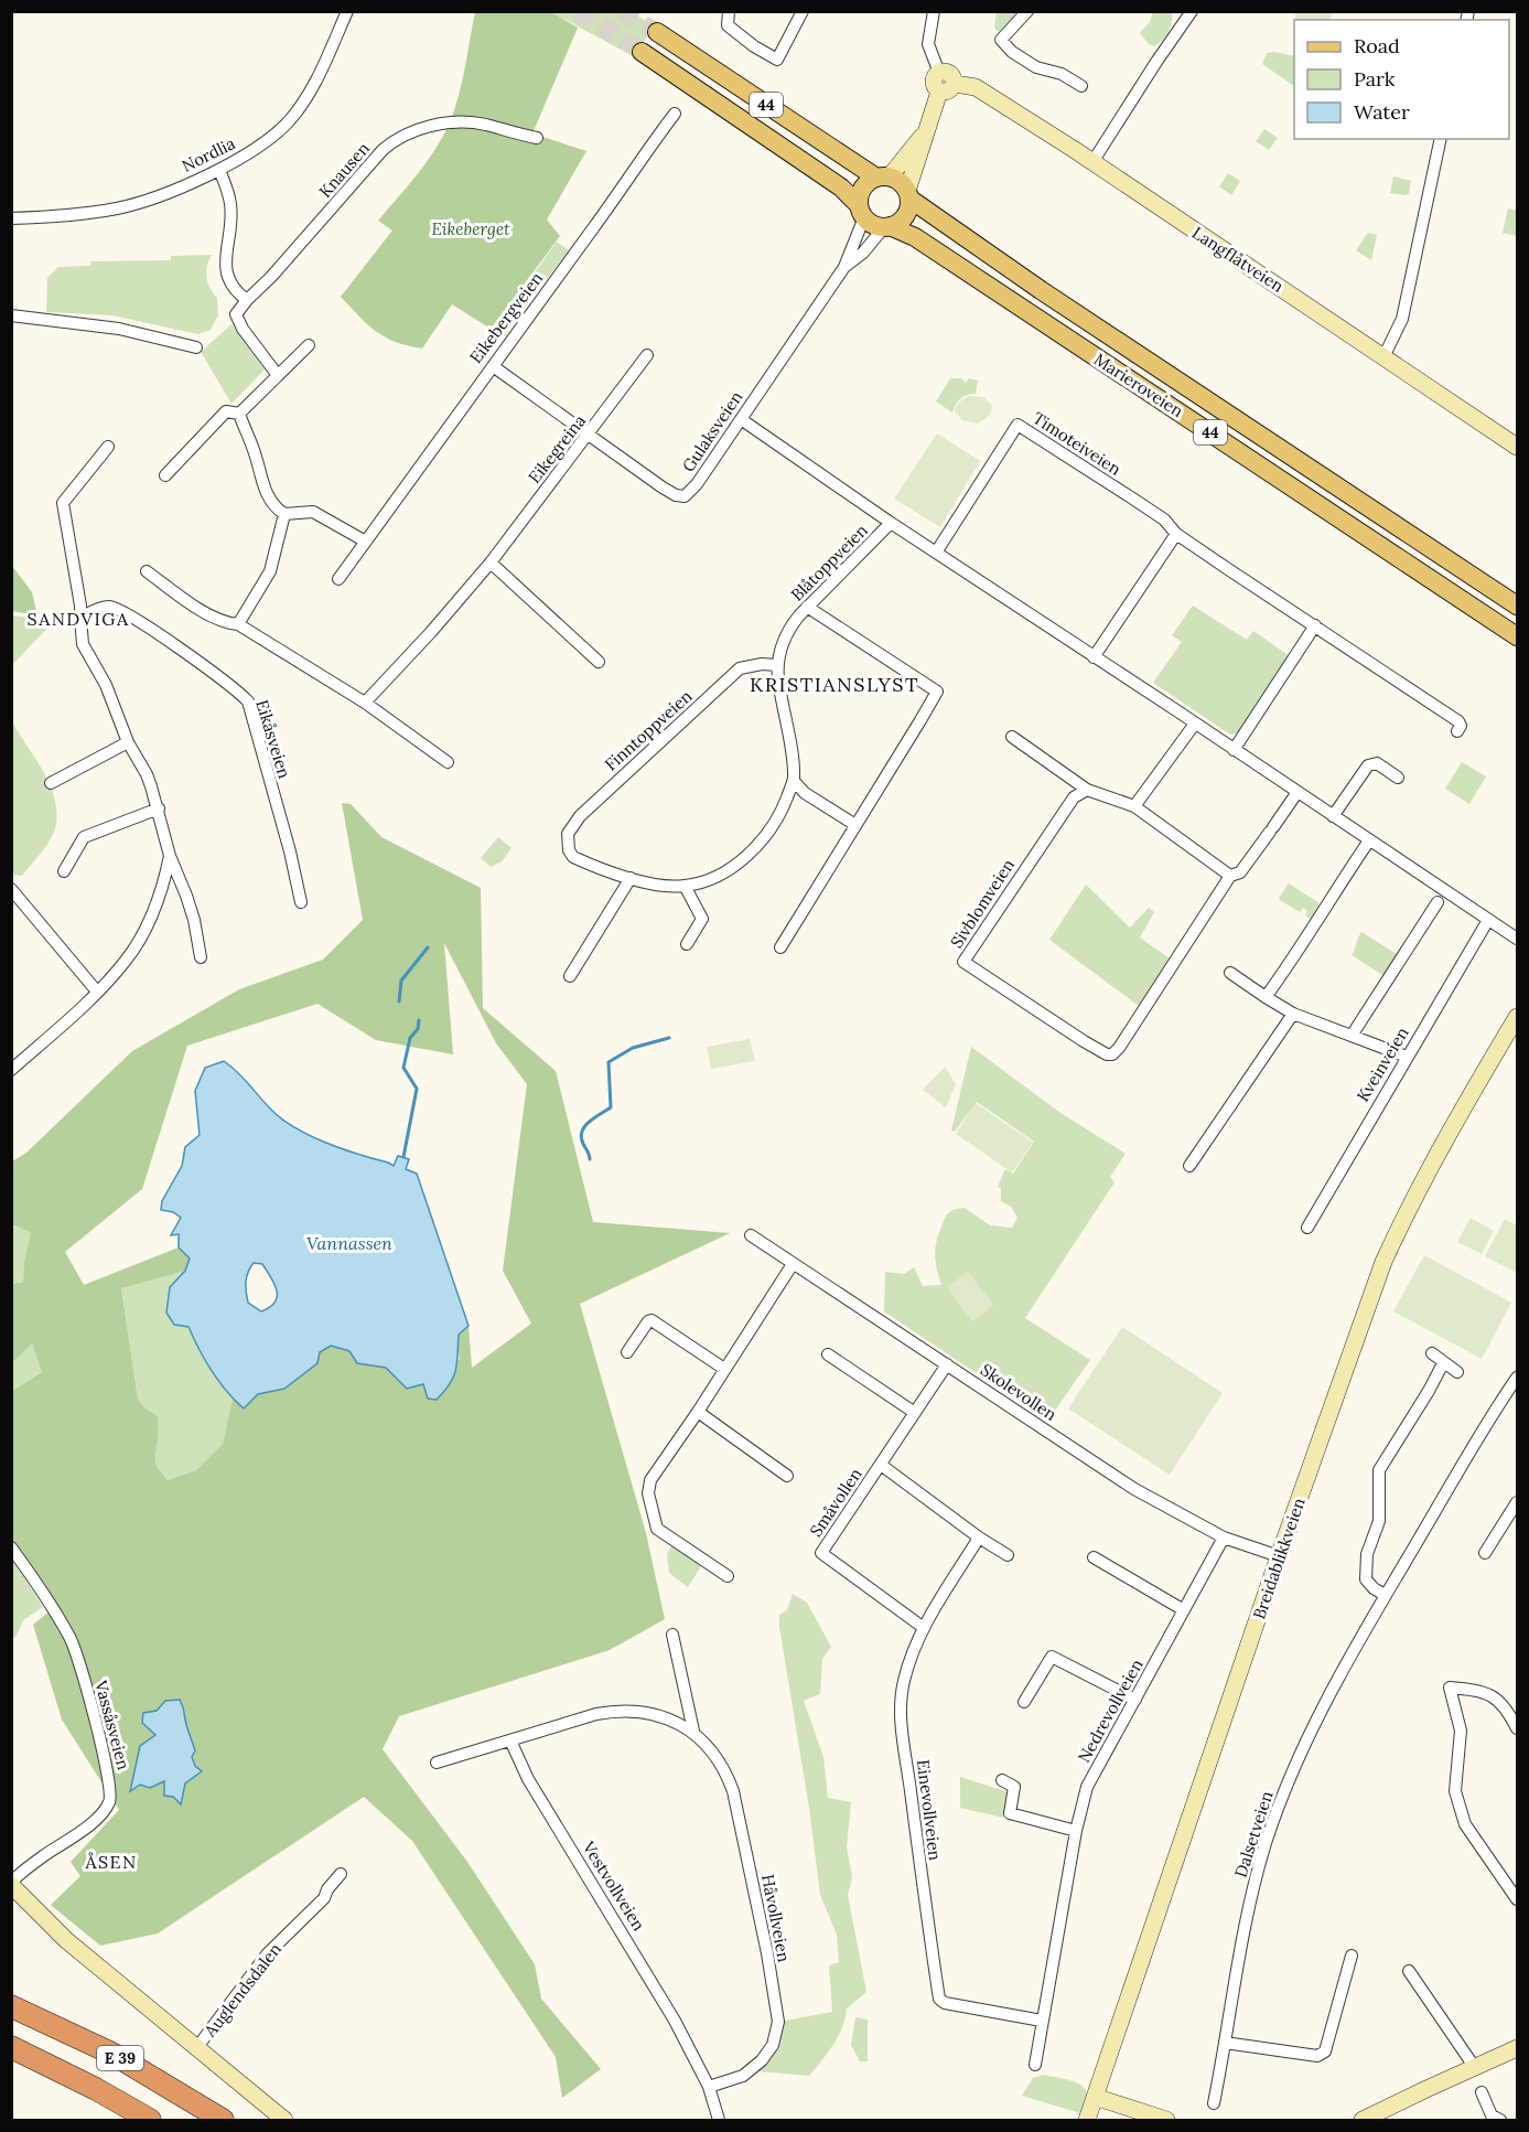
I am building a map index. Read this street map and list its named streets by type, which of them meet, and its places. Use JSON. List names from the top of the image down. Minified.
{"streets":{"highway":["E 39"],"main road":["44","Langflåtveien","Marieroveien","Breidablikkveien","Auglendsdalen"],"street":["Nordlia","Knausen","Eikebergveien","Gulaksveien","Timoteiveien","Eikegreina","Blåtoppveien","Finntoppveien","Eikåsveien","Sivblomveien","Kveinveien","Skolevollen","Småvollen","Nedrevollveien","Vassåsveien","Einevollveien","Dalsetveien","Vestvollveien","Håvollveien"]},"crossings":[["44","Marieroveien"],["44","Gulaksveien"],["Eikebergveien","Gulaksveien"],["Marieroveien","Gulaksveien"],["Gulaksveien","Eikegreina"],["Blåtoppveien","Finntoppveien"],["Skolevollen","Småvollen"],["Skolevollen","Breidablikkveien"],["Skolevollen","Nedrevollveien"],["Småvollen","Einevollveien"],["Nedrevollveien","Einevollveien"],["Vestvollveien","Håvollveien"]],"districts":["SANDVIGA","KRISTIANSLYST","ÅSEN"],"water":["Vannassen"],"parks":["Eikeberget"],"legend":["Road","Park","Water"]}
